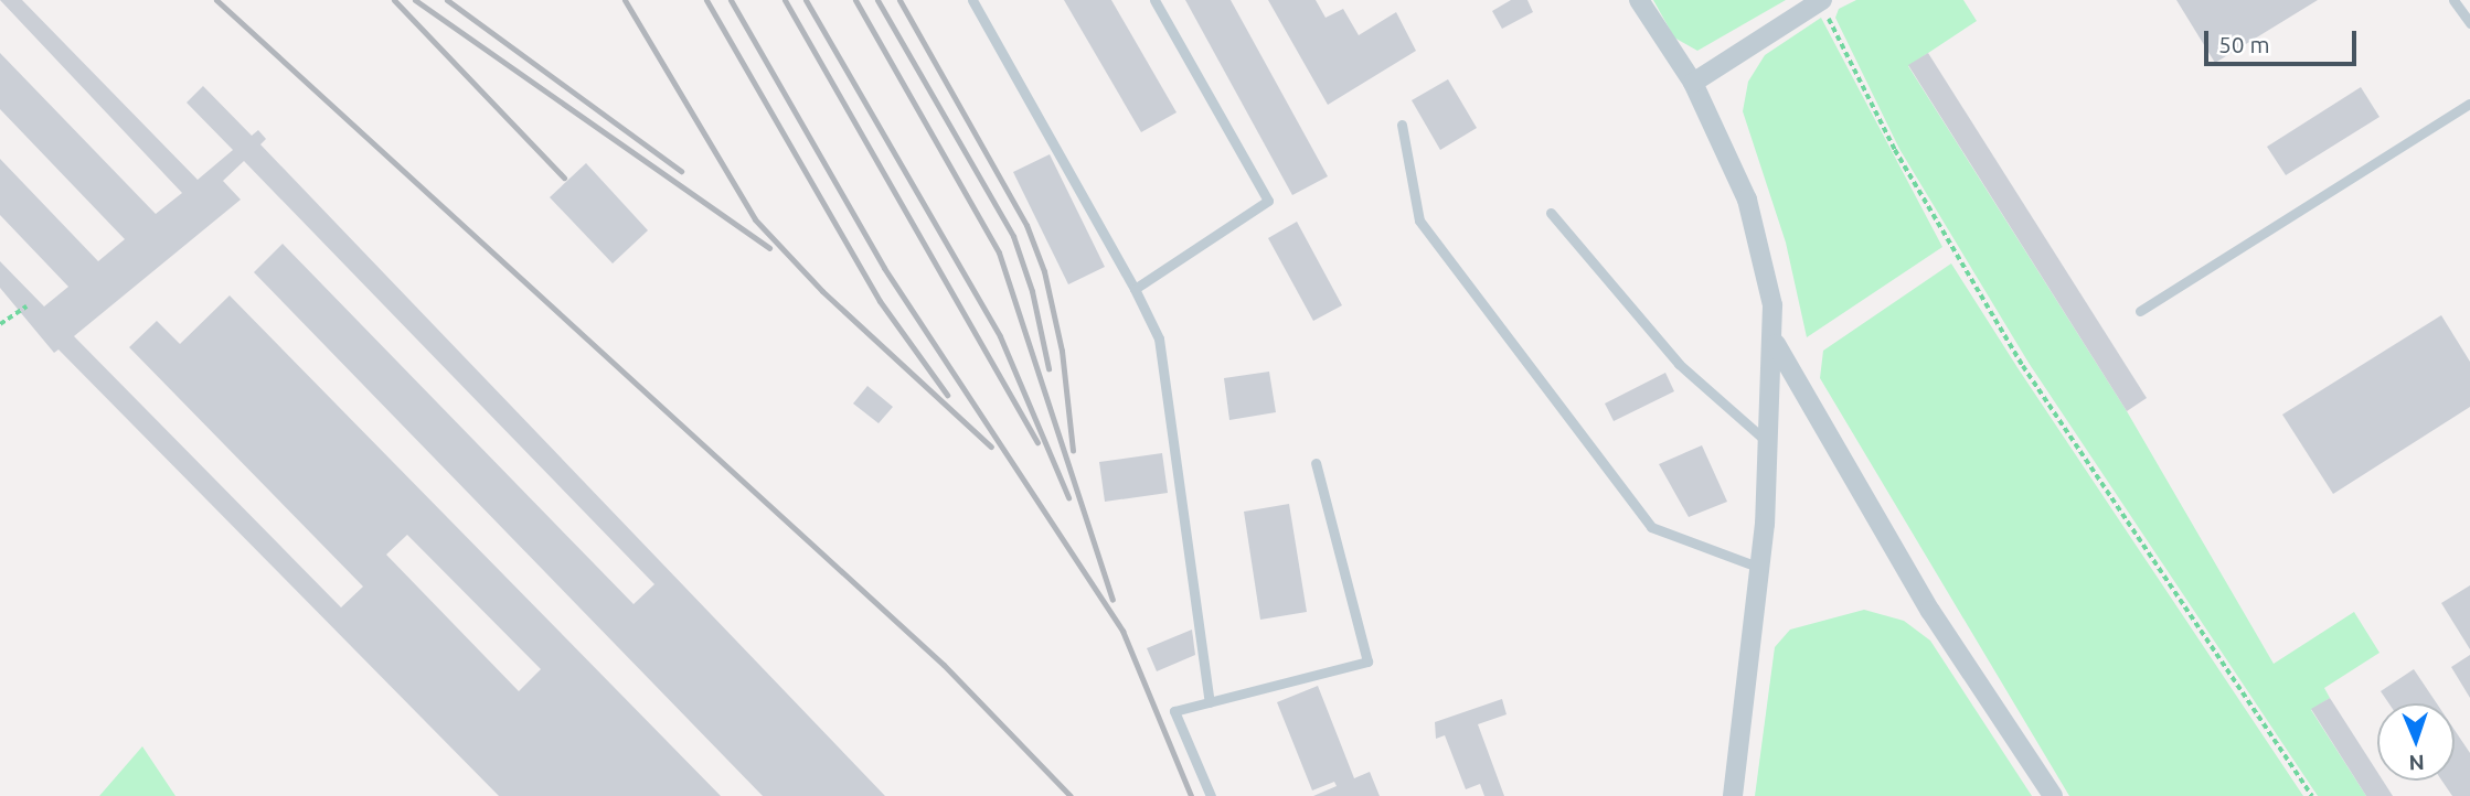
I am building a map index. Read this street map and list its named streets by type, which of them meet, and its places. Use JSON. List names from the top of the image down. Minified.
{"scale_bar":"50 m","north":"bottom"}
